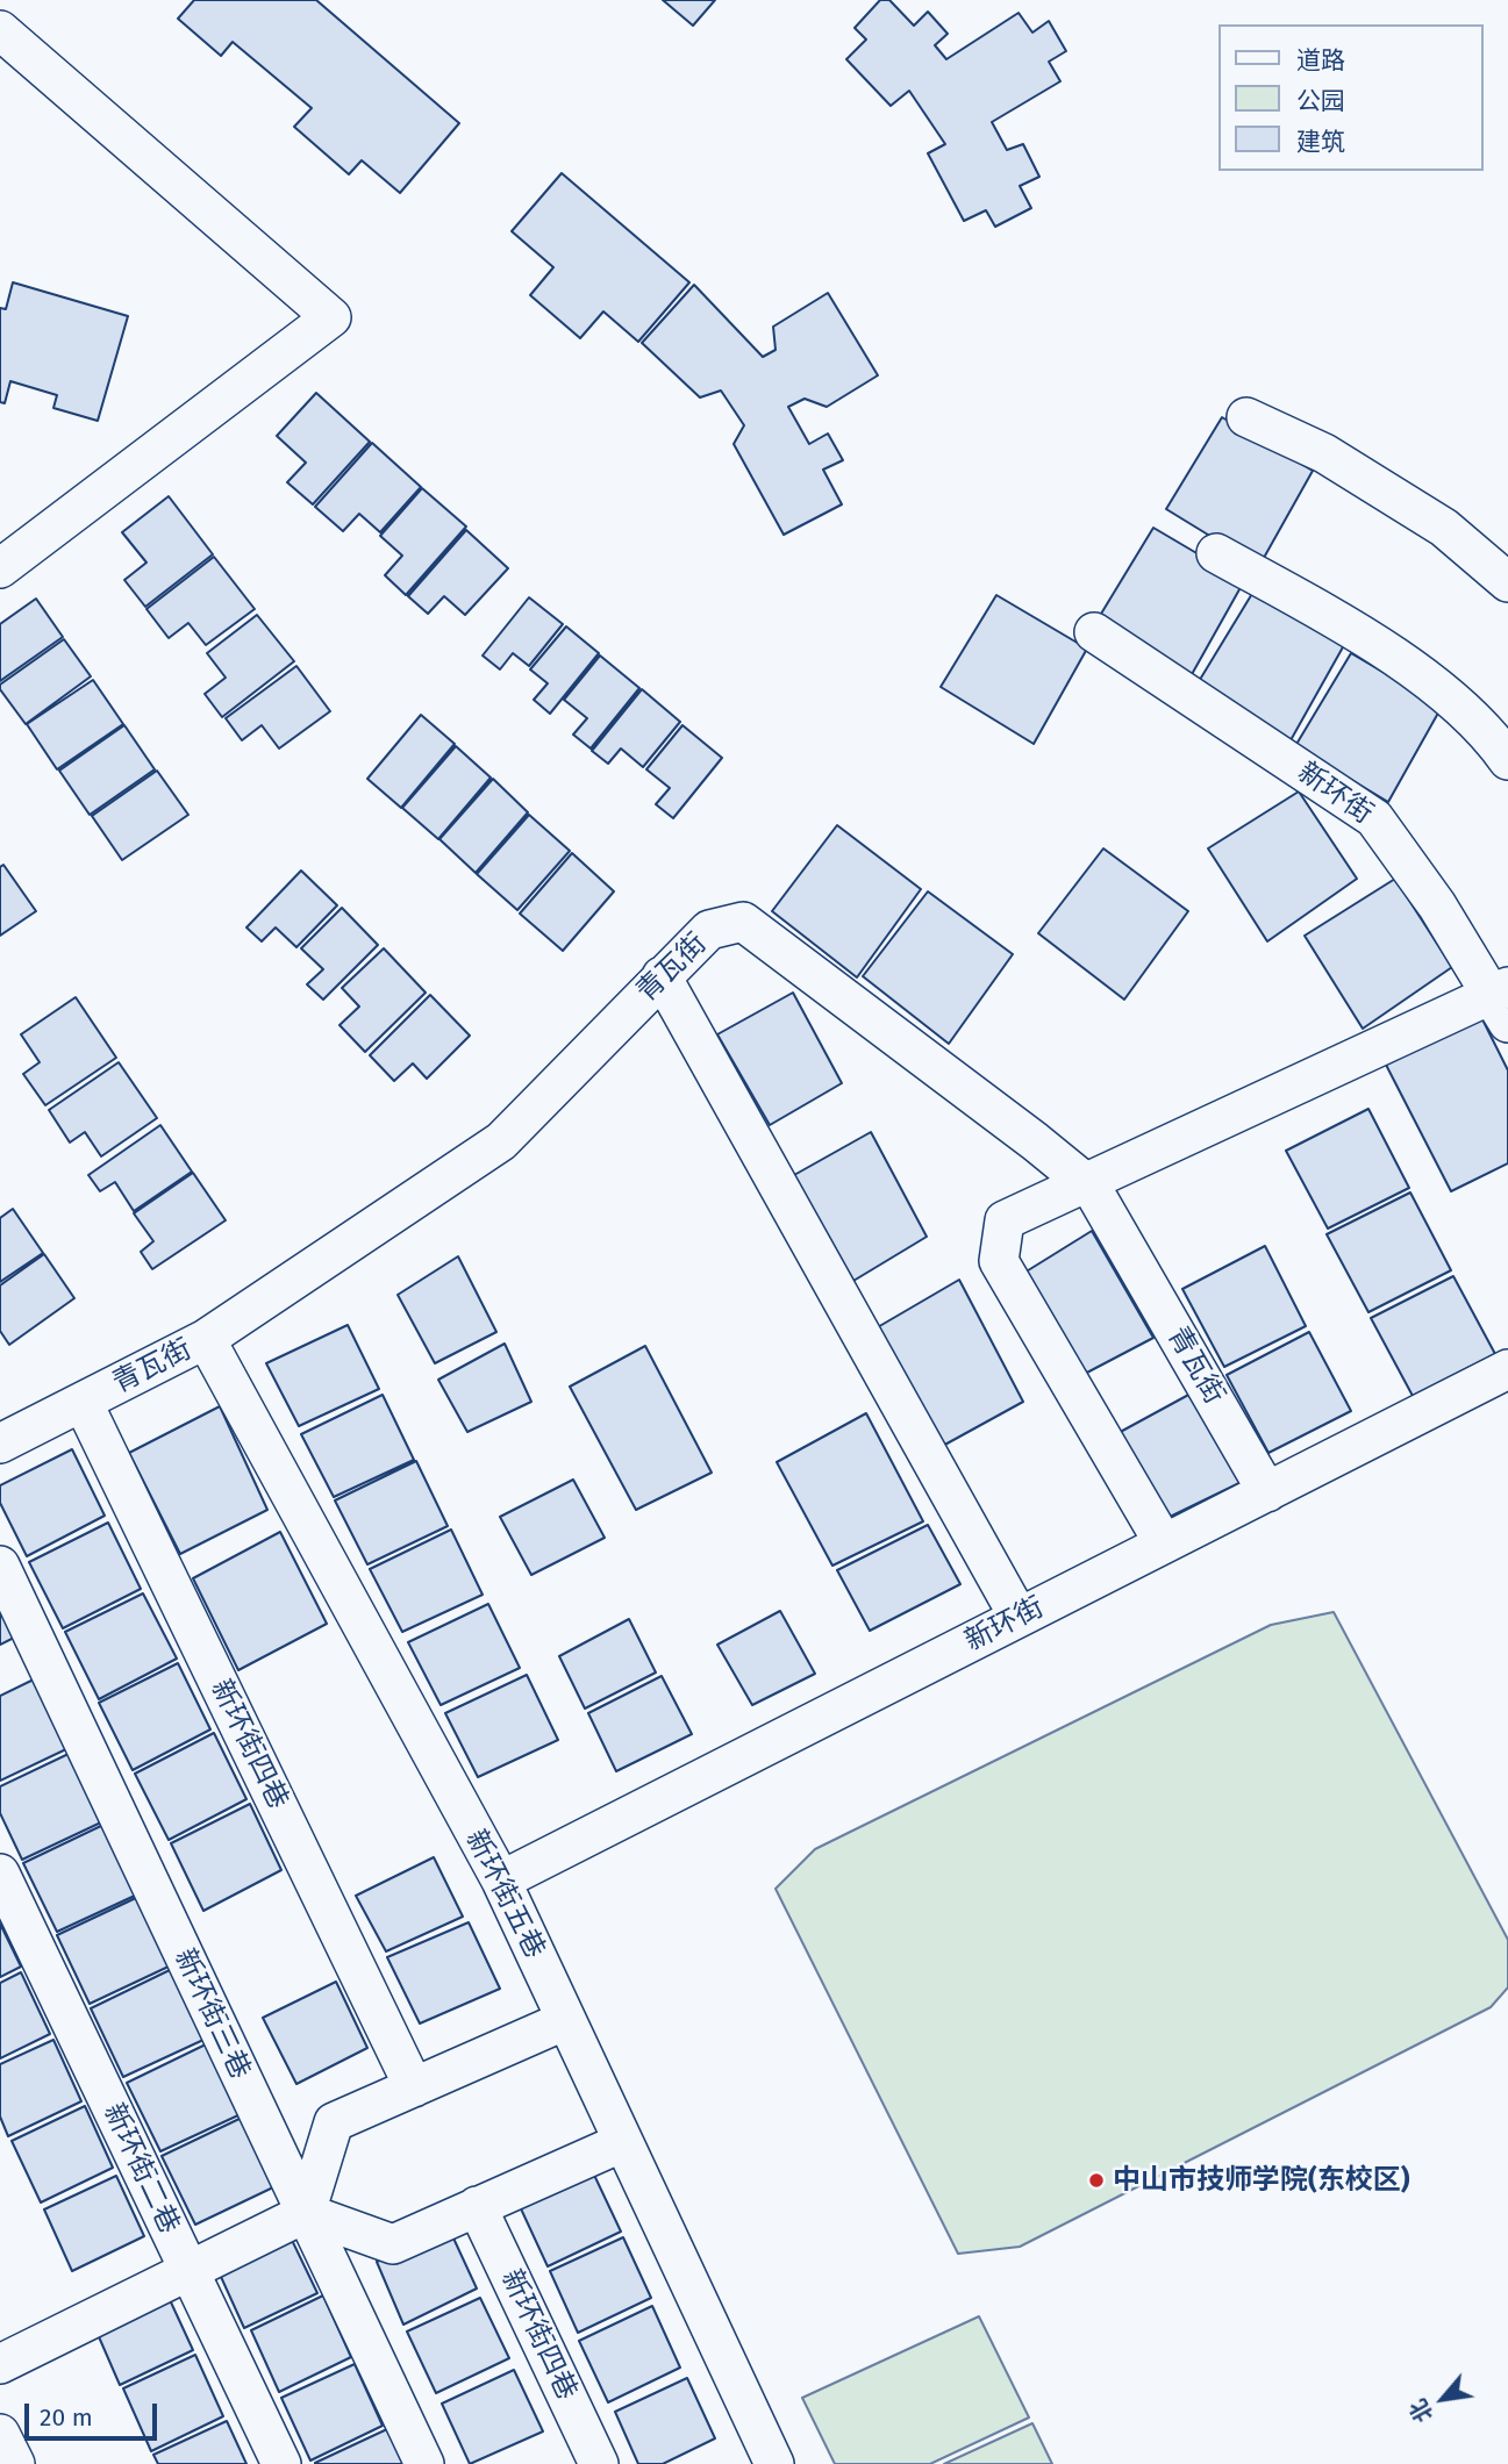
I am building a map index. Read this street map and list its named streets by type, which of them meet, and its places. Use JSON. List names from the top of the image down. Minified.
{"streets":{"street":["新环街","青瓦街","新环街四巷","新环街五巷","新环街三巷","新环街二巷"]},"crossings":[["新环街","青瓦街"],["新环街","新环街五巷"],["青瓦街","新环街四巷"],["青瓦街","新环街五巷"]],"places":["中山市技师学院(东校区)"],"legend":["道路","公园","建筑"],"scale_bar":"20 m","north":"bottom left"}
